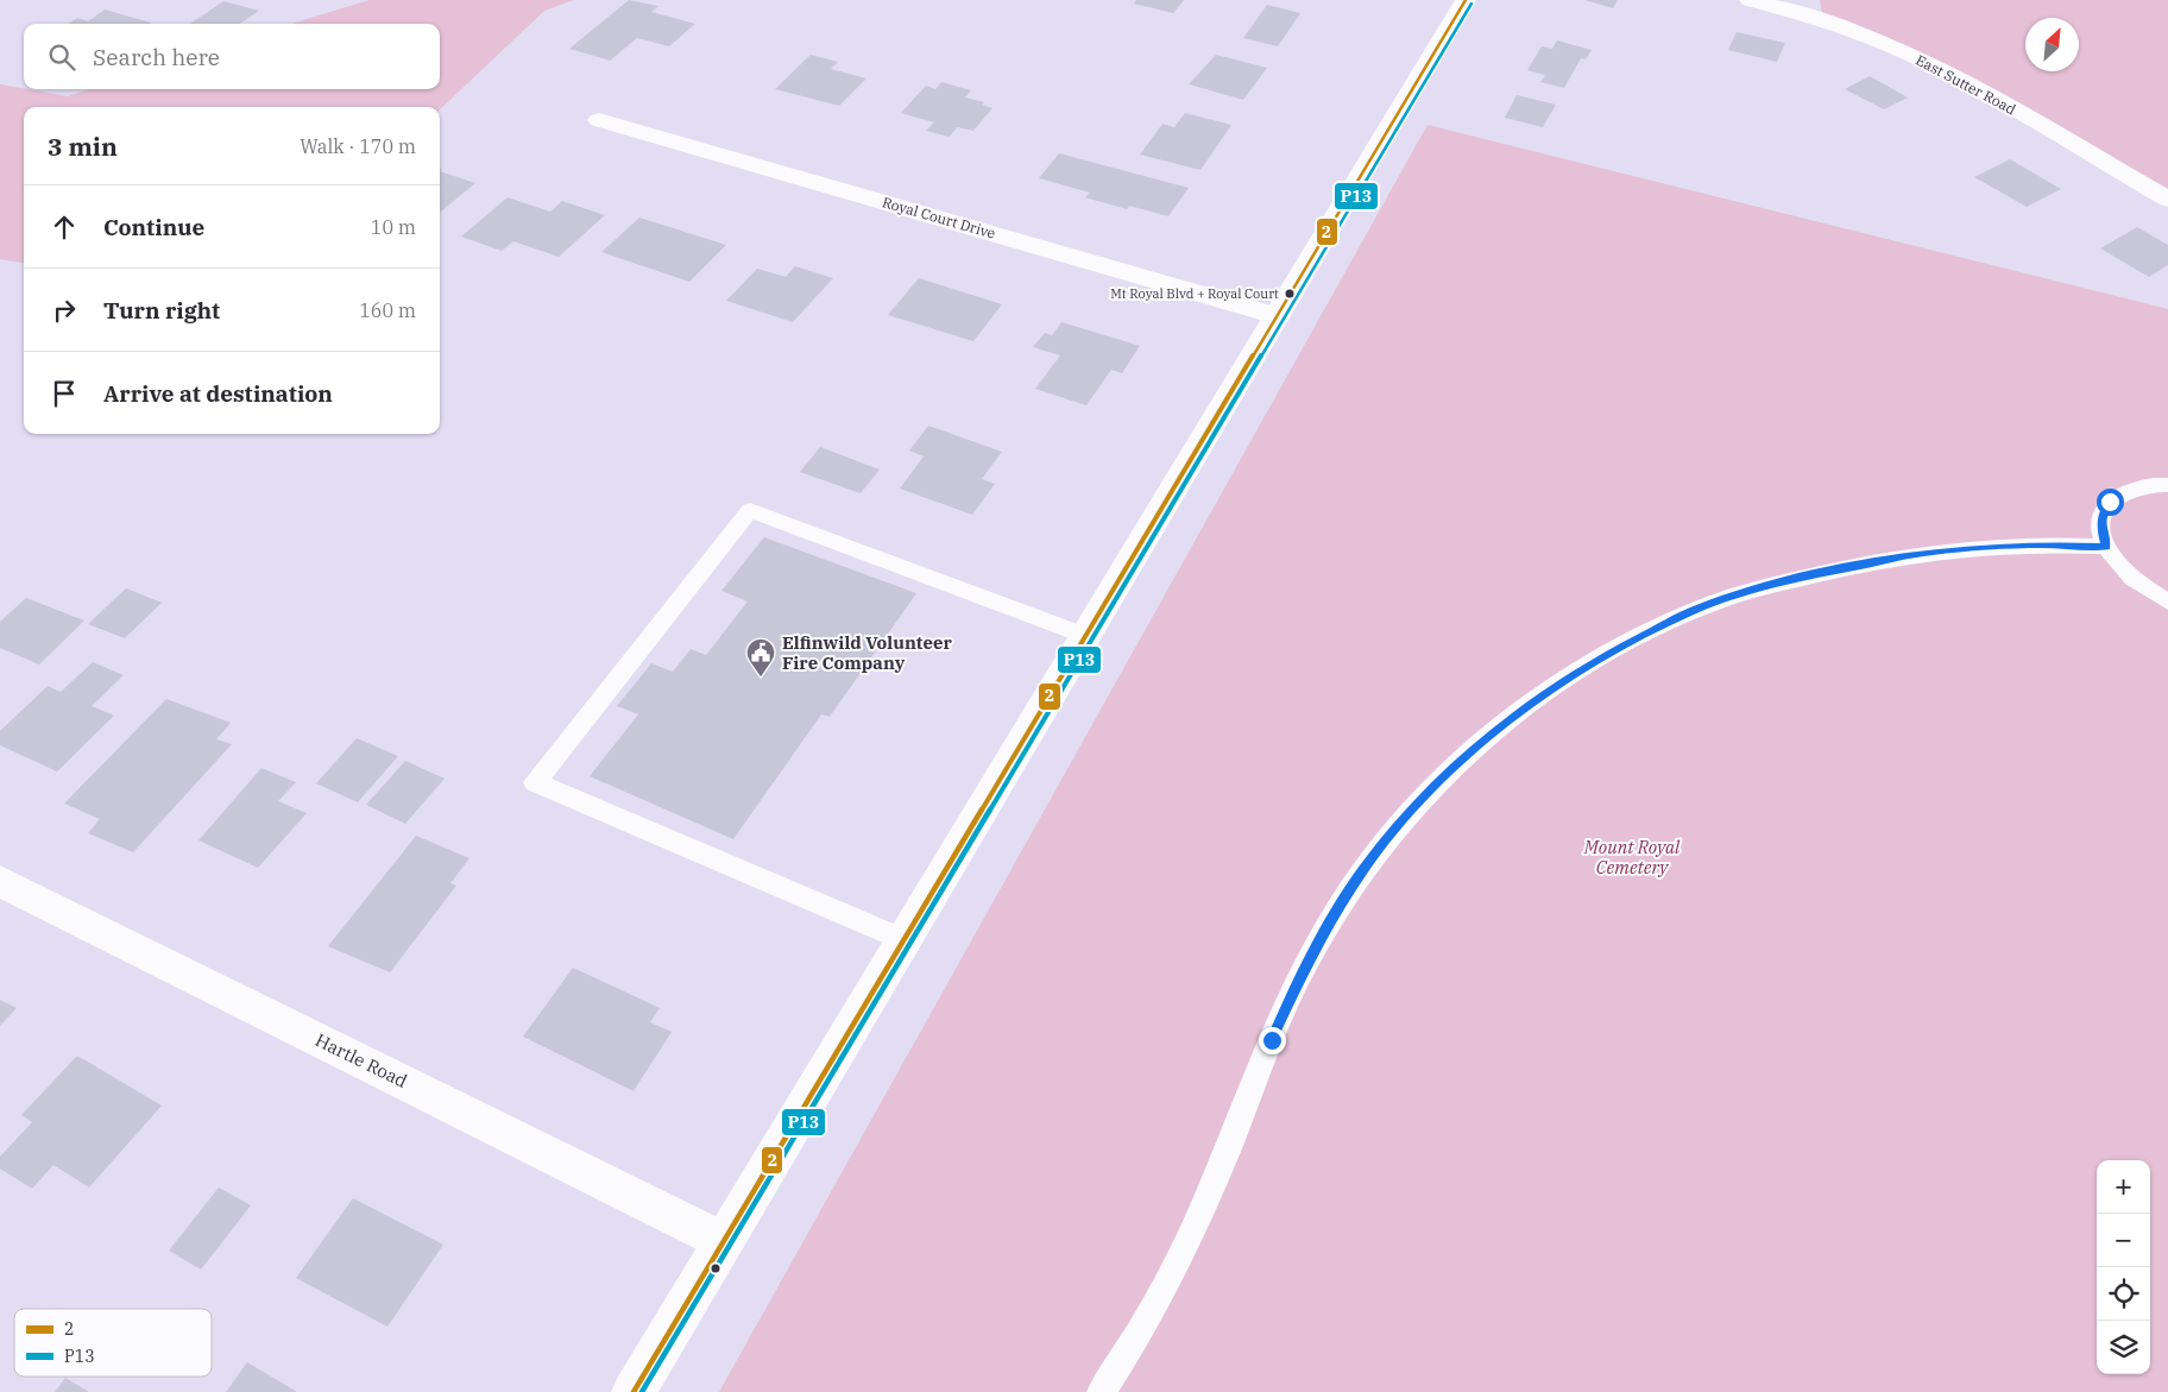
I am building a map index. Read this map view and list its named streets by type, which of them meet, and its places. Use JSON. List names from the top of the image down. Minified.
{"streets":{"street":["East Sutter Road","Royal Court Drive","Hartle Road"]},"parks":["Mount Royal Cemetery"],"places":{"other":["Mt Royal Blvd + Royal Court"],"public building":["Elfinwild Volunteer Fire Company"]},"lines":["transit line 2","transit line P13"],"legend":["2","P13"],"north":"top right","page":{"search":"Search here","heading":["3 min","Walk · 170 m"],"list":[["Continue","10 m"],["Turn right","160 m"],"Arrive at destination"],"map_buttons":["+","−"]}}
